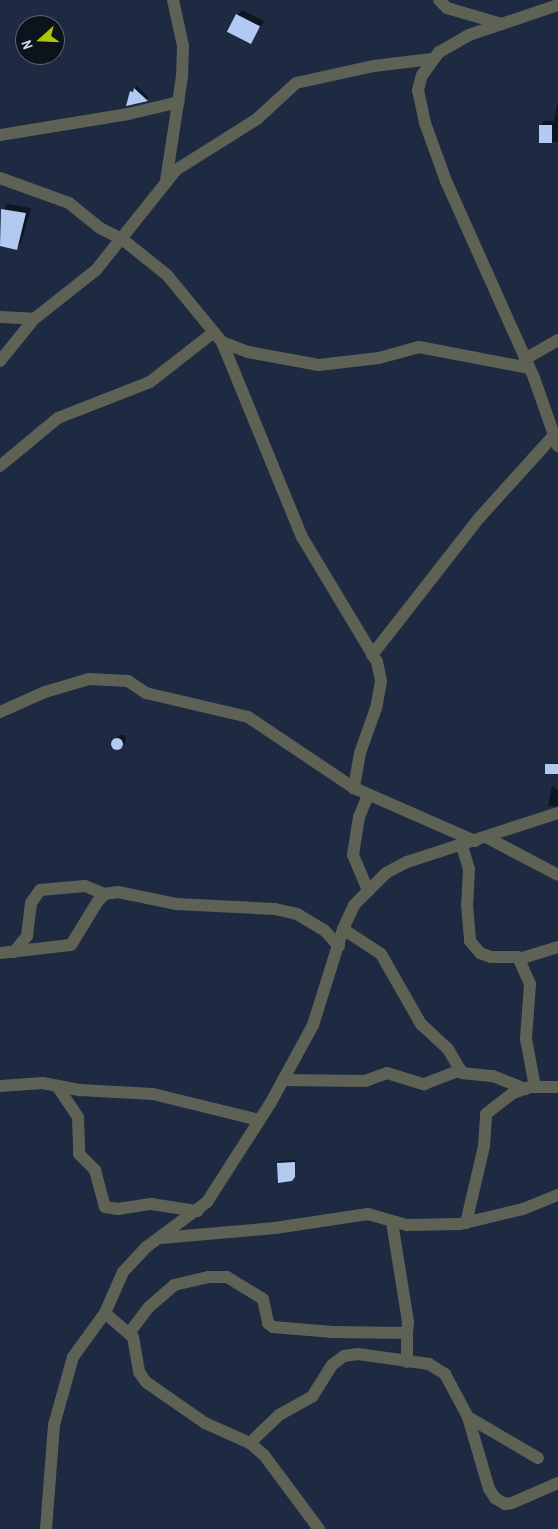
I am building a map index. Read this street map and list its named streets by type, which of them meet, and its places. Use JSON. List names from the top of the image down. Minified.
{"north":"left"}
